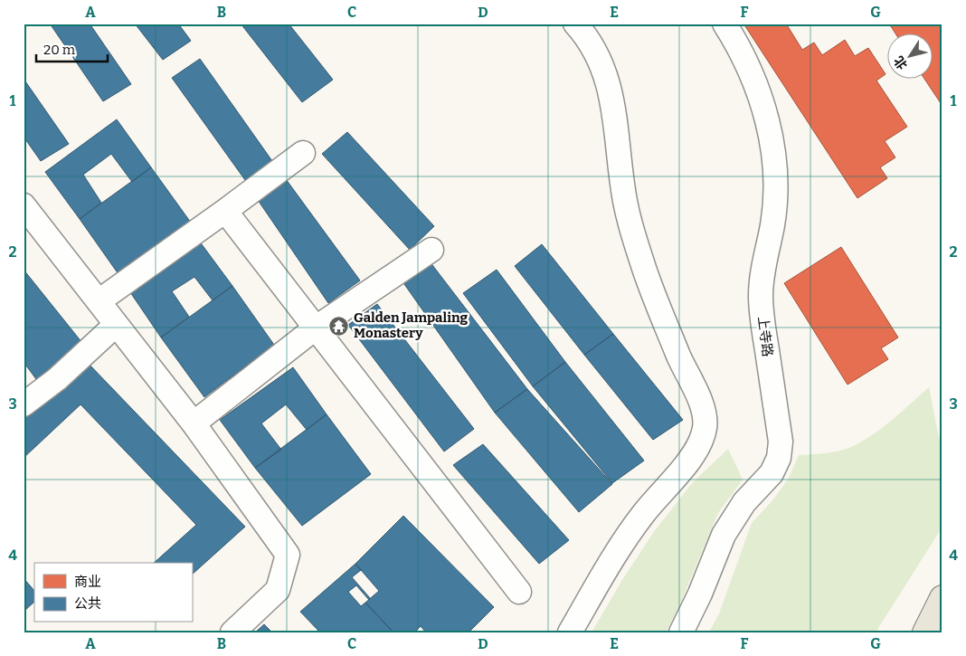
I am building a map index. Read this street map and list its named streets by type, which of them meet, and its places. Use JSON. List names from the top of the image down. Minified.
{"streets":{"street":["上寺路"]},"places":{"temple":["Galden Jampaling Monastery"]},"legend":["商业","公共"],"scale_bar":"20 m","north":"bottom left","grid":{"columns":["A","B","C","D","E","F","G"],"rows":["1","2","3","4"]}}
